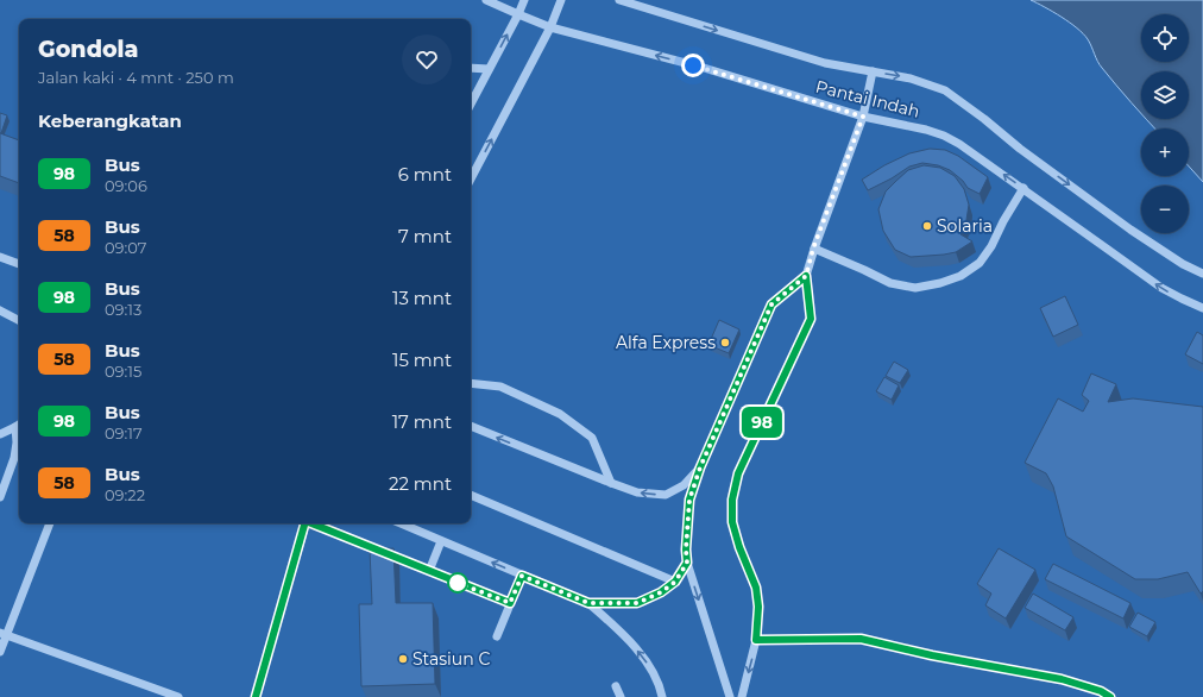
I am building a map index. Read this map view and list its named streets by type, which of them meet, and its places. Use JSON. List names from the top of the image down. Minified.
{"streets":{"street":["Pantai Indah"]},"places":["Solaria","Alfa Express","Stasiun C"],"lines":["bus line 98"],"page":{"on_map":"98","map_buttons":["+","−"],"heading":[["Gondola","Jalan kaki · 4 mnt · 250 m"],"Keberangkatan"],"list":[{"mark":"98","name":"Bus","note":"09:06","value":"6 mnt"},{"mark":"58","name":"Bus","note":"09:07","value":"7 mnt"},{"mark":"98","name":"Bus","note":"09:13","value":"13 mnt"},{"mark":"58","name":"Bus","note":"09:15","value":"15 mnt"},{"mark":"98","name":"Bus","note":"09:17","value":"17 mnt"},{"mark":"58","name":"Bus","note":"09:22","value":"22 mnt"}]}}
